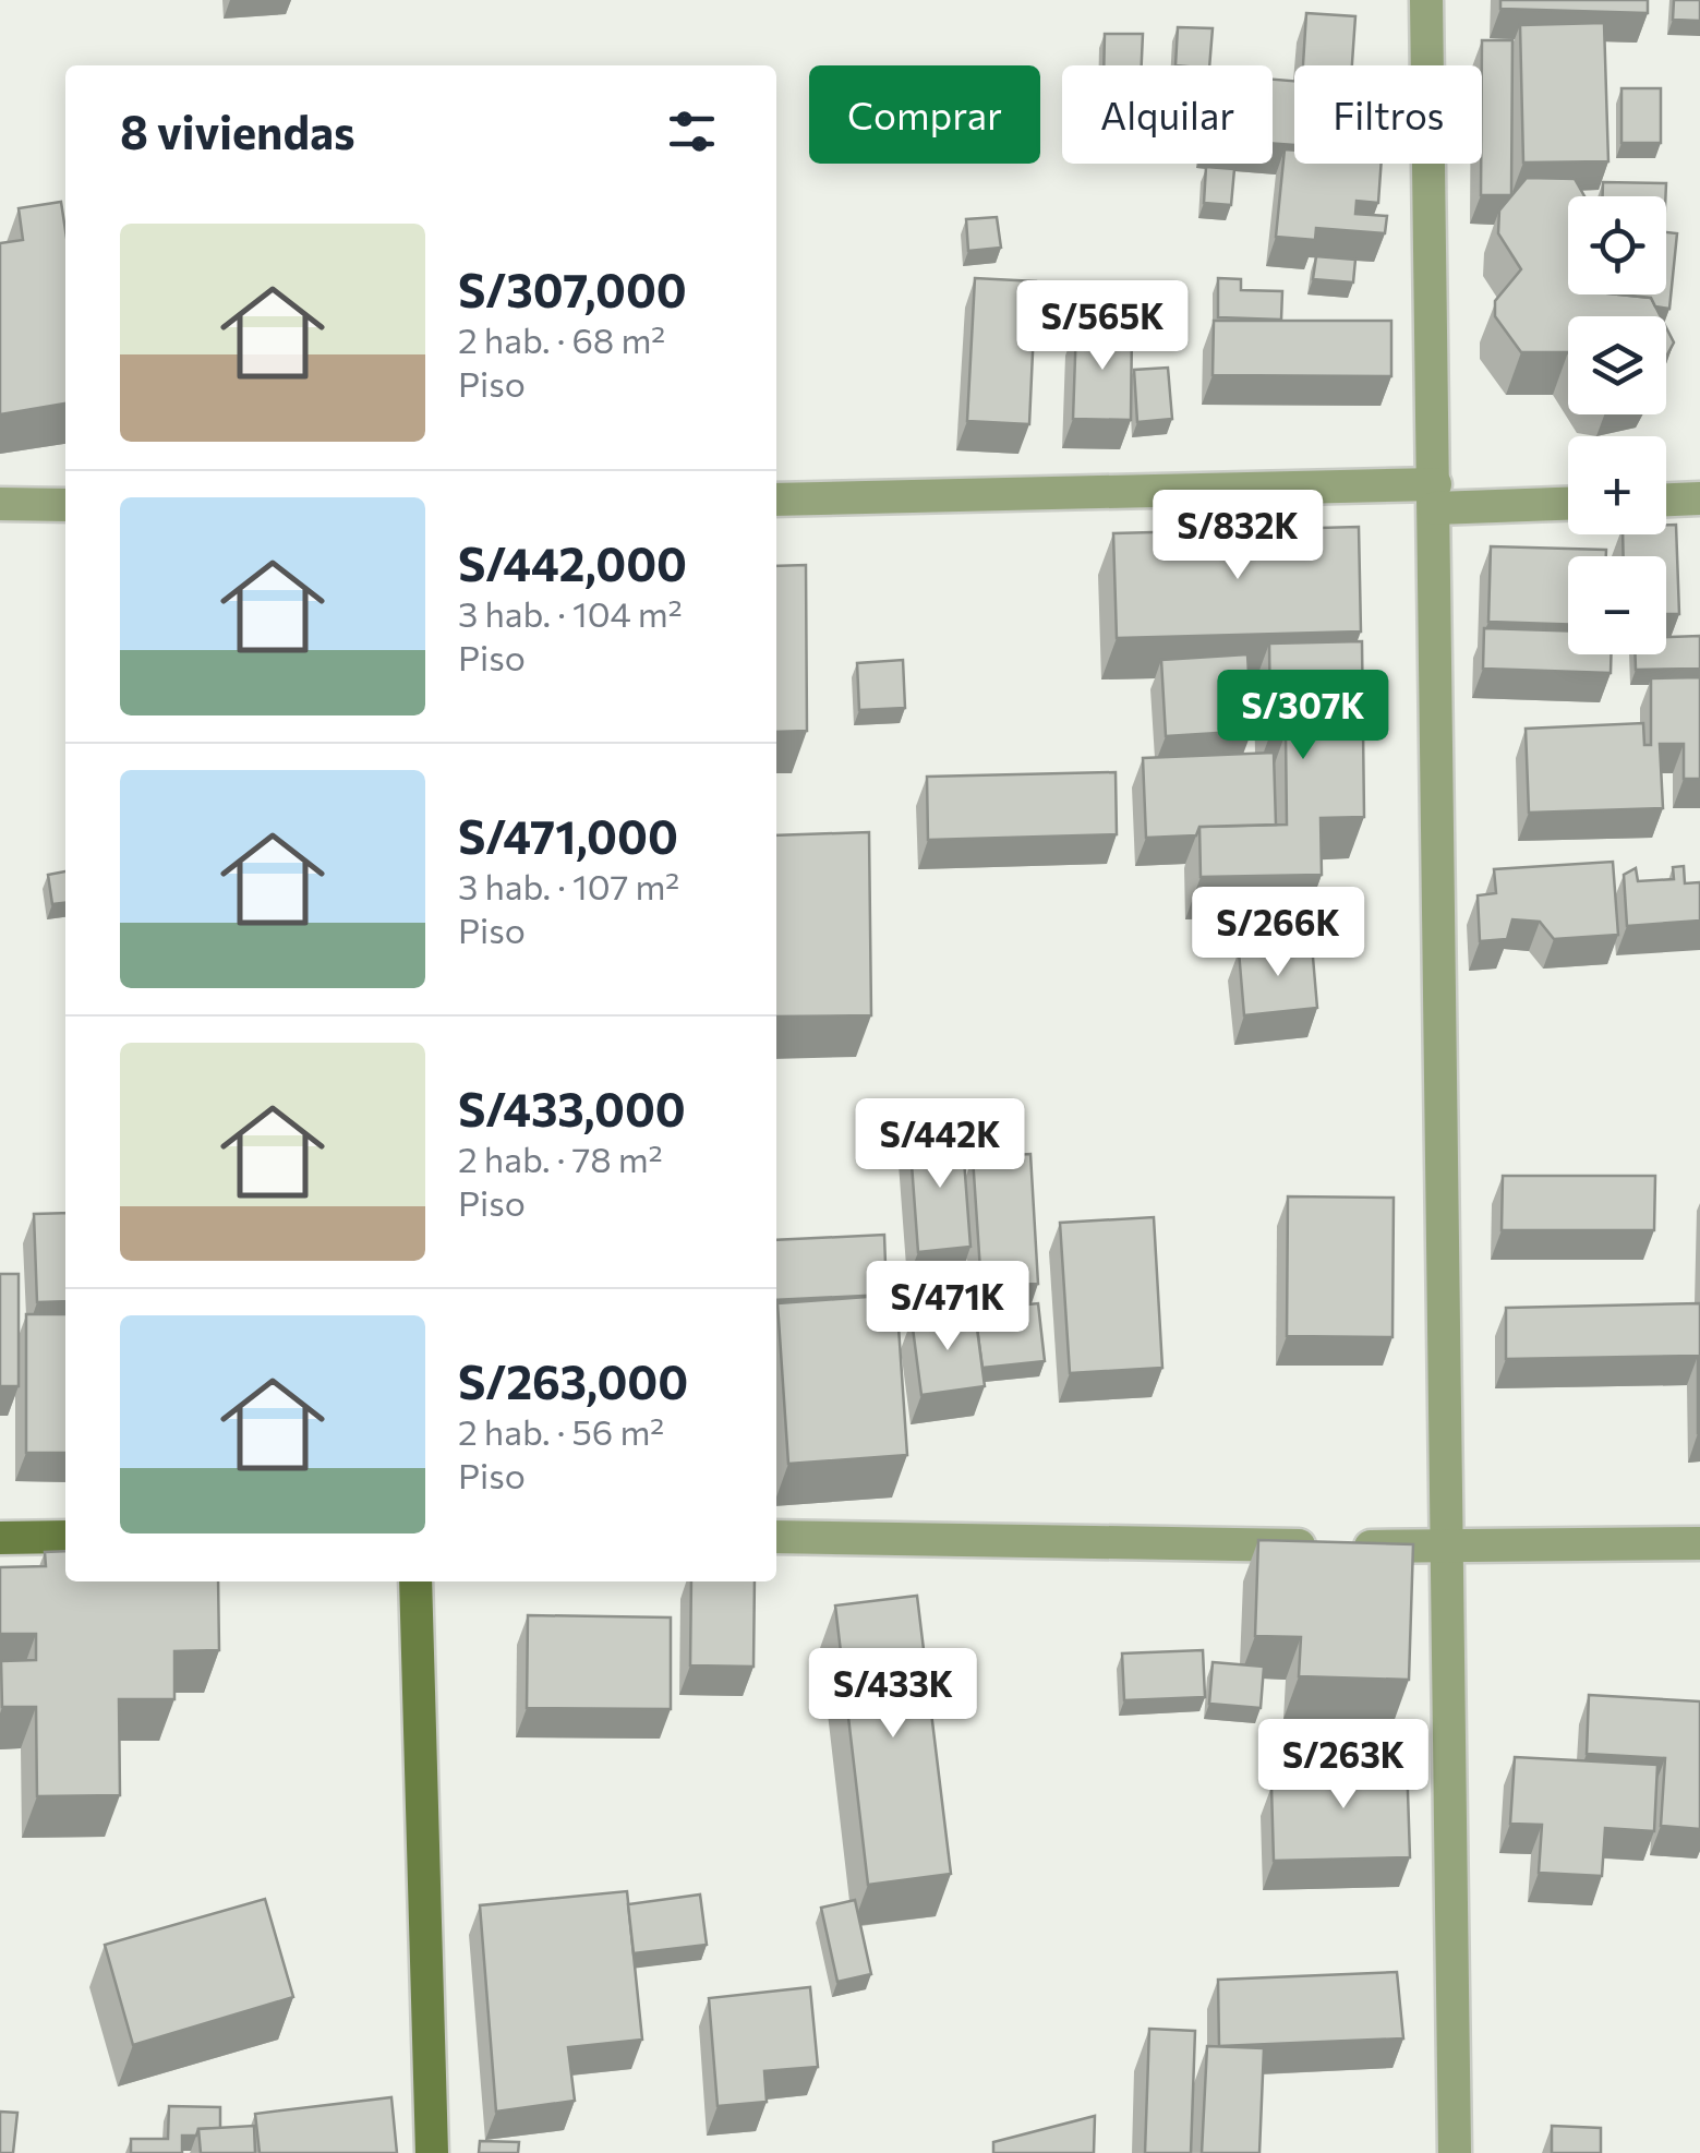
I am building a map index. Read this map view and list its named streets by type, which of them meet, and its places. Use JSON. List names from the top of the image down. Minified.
{"page":{"chip":["Comprar","Alquilar","Filtros"],"heading":"8 viviendas","map_buttons":["+","−"],"list":[{"name":"S/307,000","note":"2 hab. · 68 m² · Piso"},{"name":"S/442,000","note":"3 hab. · 104 m² · Piso"},{"name":"S/471,000","note":"3 hab. · 107 m² · Piso"},{"name":"S/433,000","note":"2 hab. · 78 m² · Piso"},{"name":"S/263,000","note":"2 hab. · 56 m² · Piso"}],"price":["S/565K","S/832K","S/307K","S/266K","S/442K","S/471K","S/433K","S/263K"]}}
